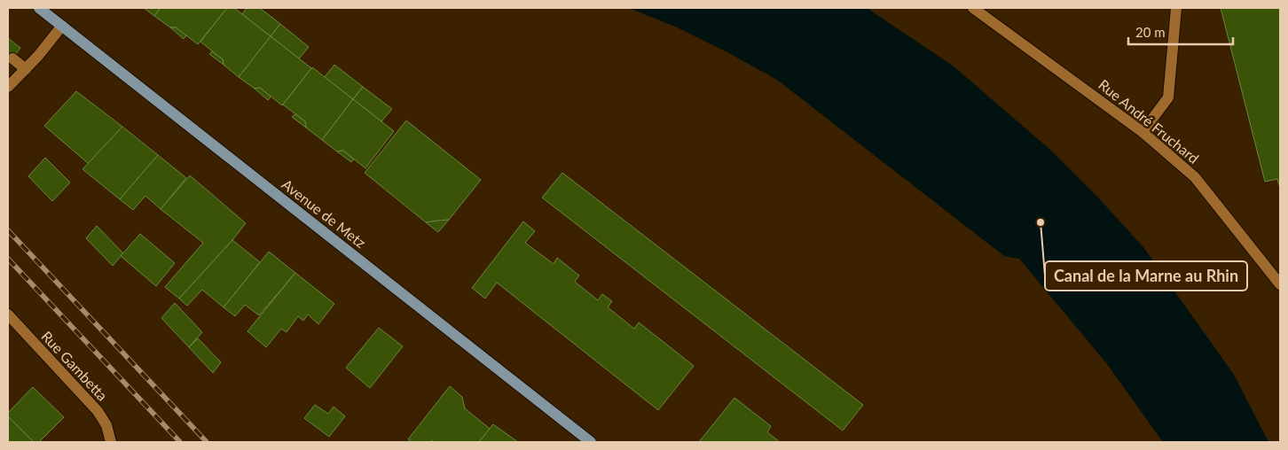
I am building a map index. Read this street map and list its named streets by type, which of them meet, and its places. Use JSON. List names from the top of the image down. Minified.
{"streets":{"main road":["Avenue de Metz"],"street":["Rue André Fruchard","Rue Gambetta"]},"places":["Canal de la Marne au Rhin"],"scale_bar":"20 m"}
